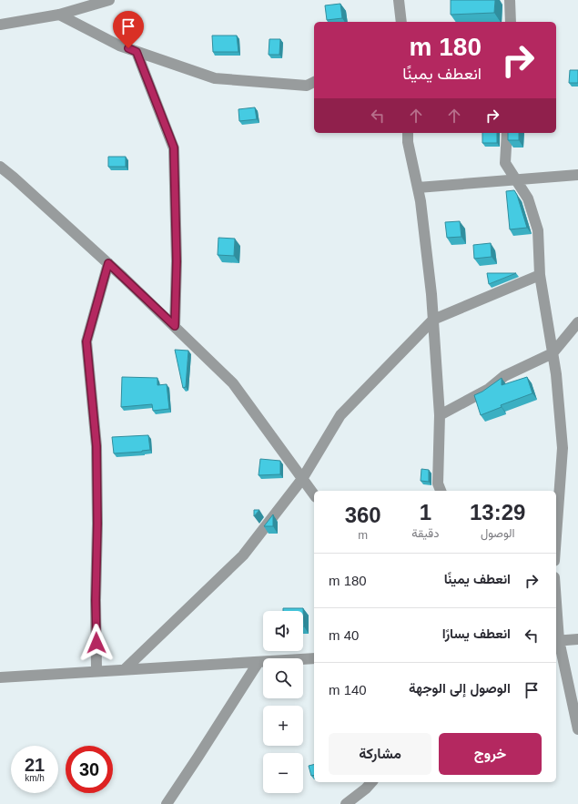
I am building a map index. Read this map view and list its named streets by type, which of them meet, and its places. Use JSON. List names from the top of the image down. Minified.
{"page":{"turn":["180 m","انعطف يمينًا"],"eta":["13:29","الوصول","1","دقيقة","360","m"],"list":[{"name":"انعطف يمينًا","value":"180 m"},{"name":"انعطف يسارًا","value":"40 m"},{"name":"الوصول إلى الوجهة","value":"140 m"}],"map_buttons":["+","−"],"buttons":["خروج","مشاركة"],"speed":"21 km/h","limit":"30"}}
